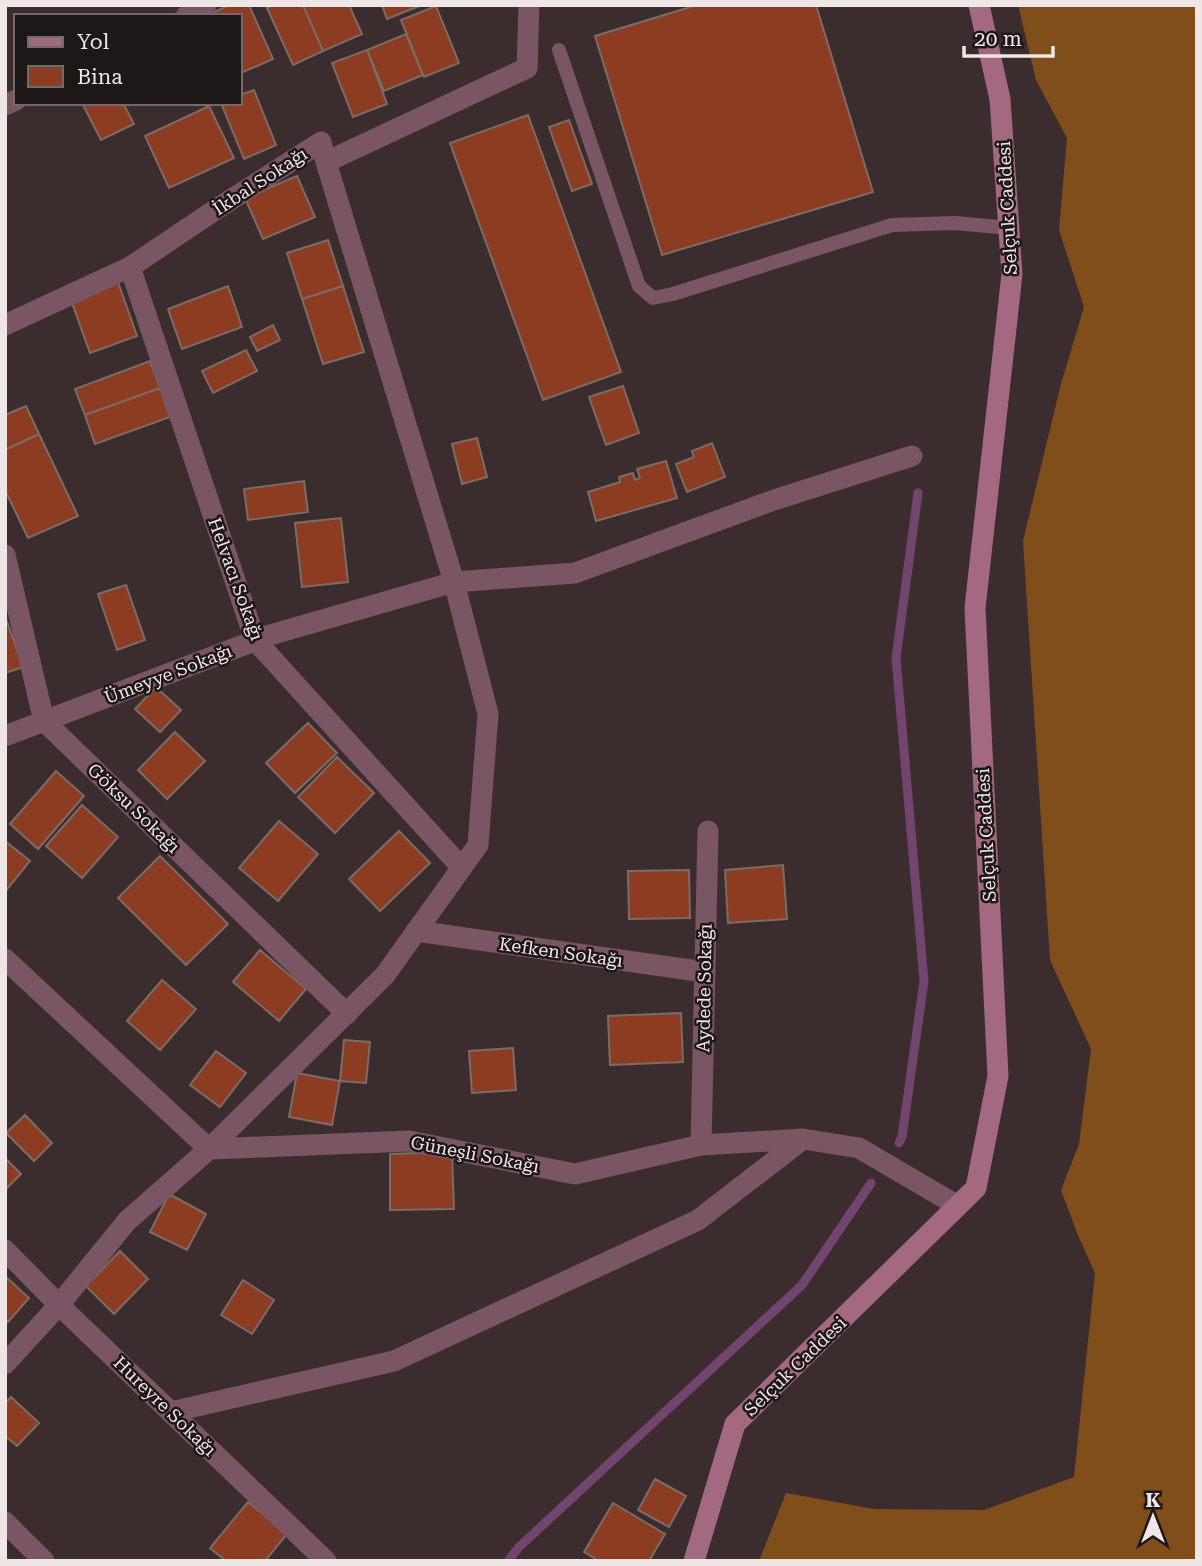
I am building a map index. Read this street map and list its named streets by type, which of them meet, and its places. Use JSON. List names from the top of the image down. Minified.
{"streets":{"street":["İkbal Sokağı","Selçuk Caddesi","Helvacı Sokağı","Ümeyye Sokağı","Göksu Sokağı","Kefken Sokağı","Aydede Sokağı","Güneşli Sokağı","Hureyre Sokağı"]},"crossings":[["İkbal Sokağı","Helvacı Sokağı"],["Selçuk Caddesi","Güneşli Sokağı"],["Helvacı Sokağı","Ümeyye Sokağı"],["Ümeyye Sokağı","Göksu Sokağı"],["Kefken Sokağı","Aydede Sokağı"],["Aydede Sokağı","Güneşli Sokağı"]],"legend":["Yol","Bina"],"scale_bar":"20 m","north":"top"}
